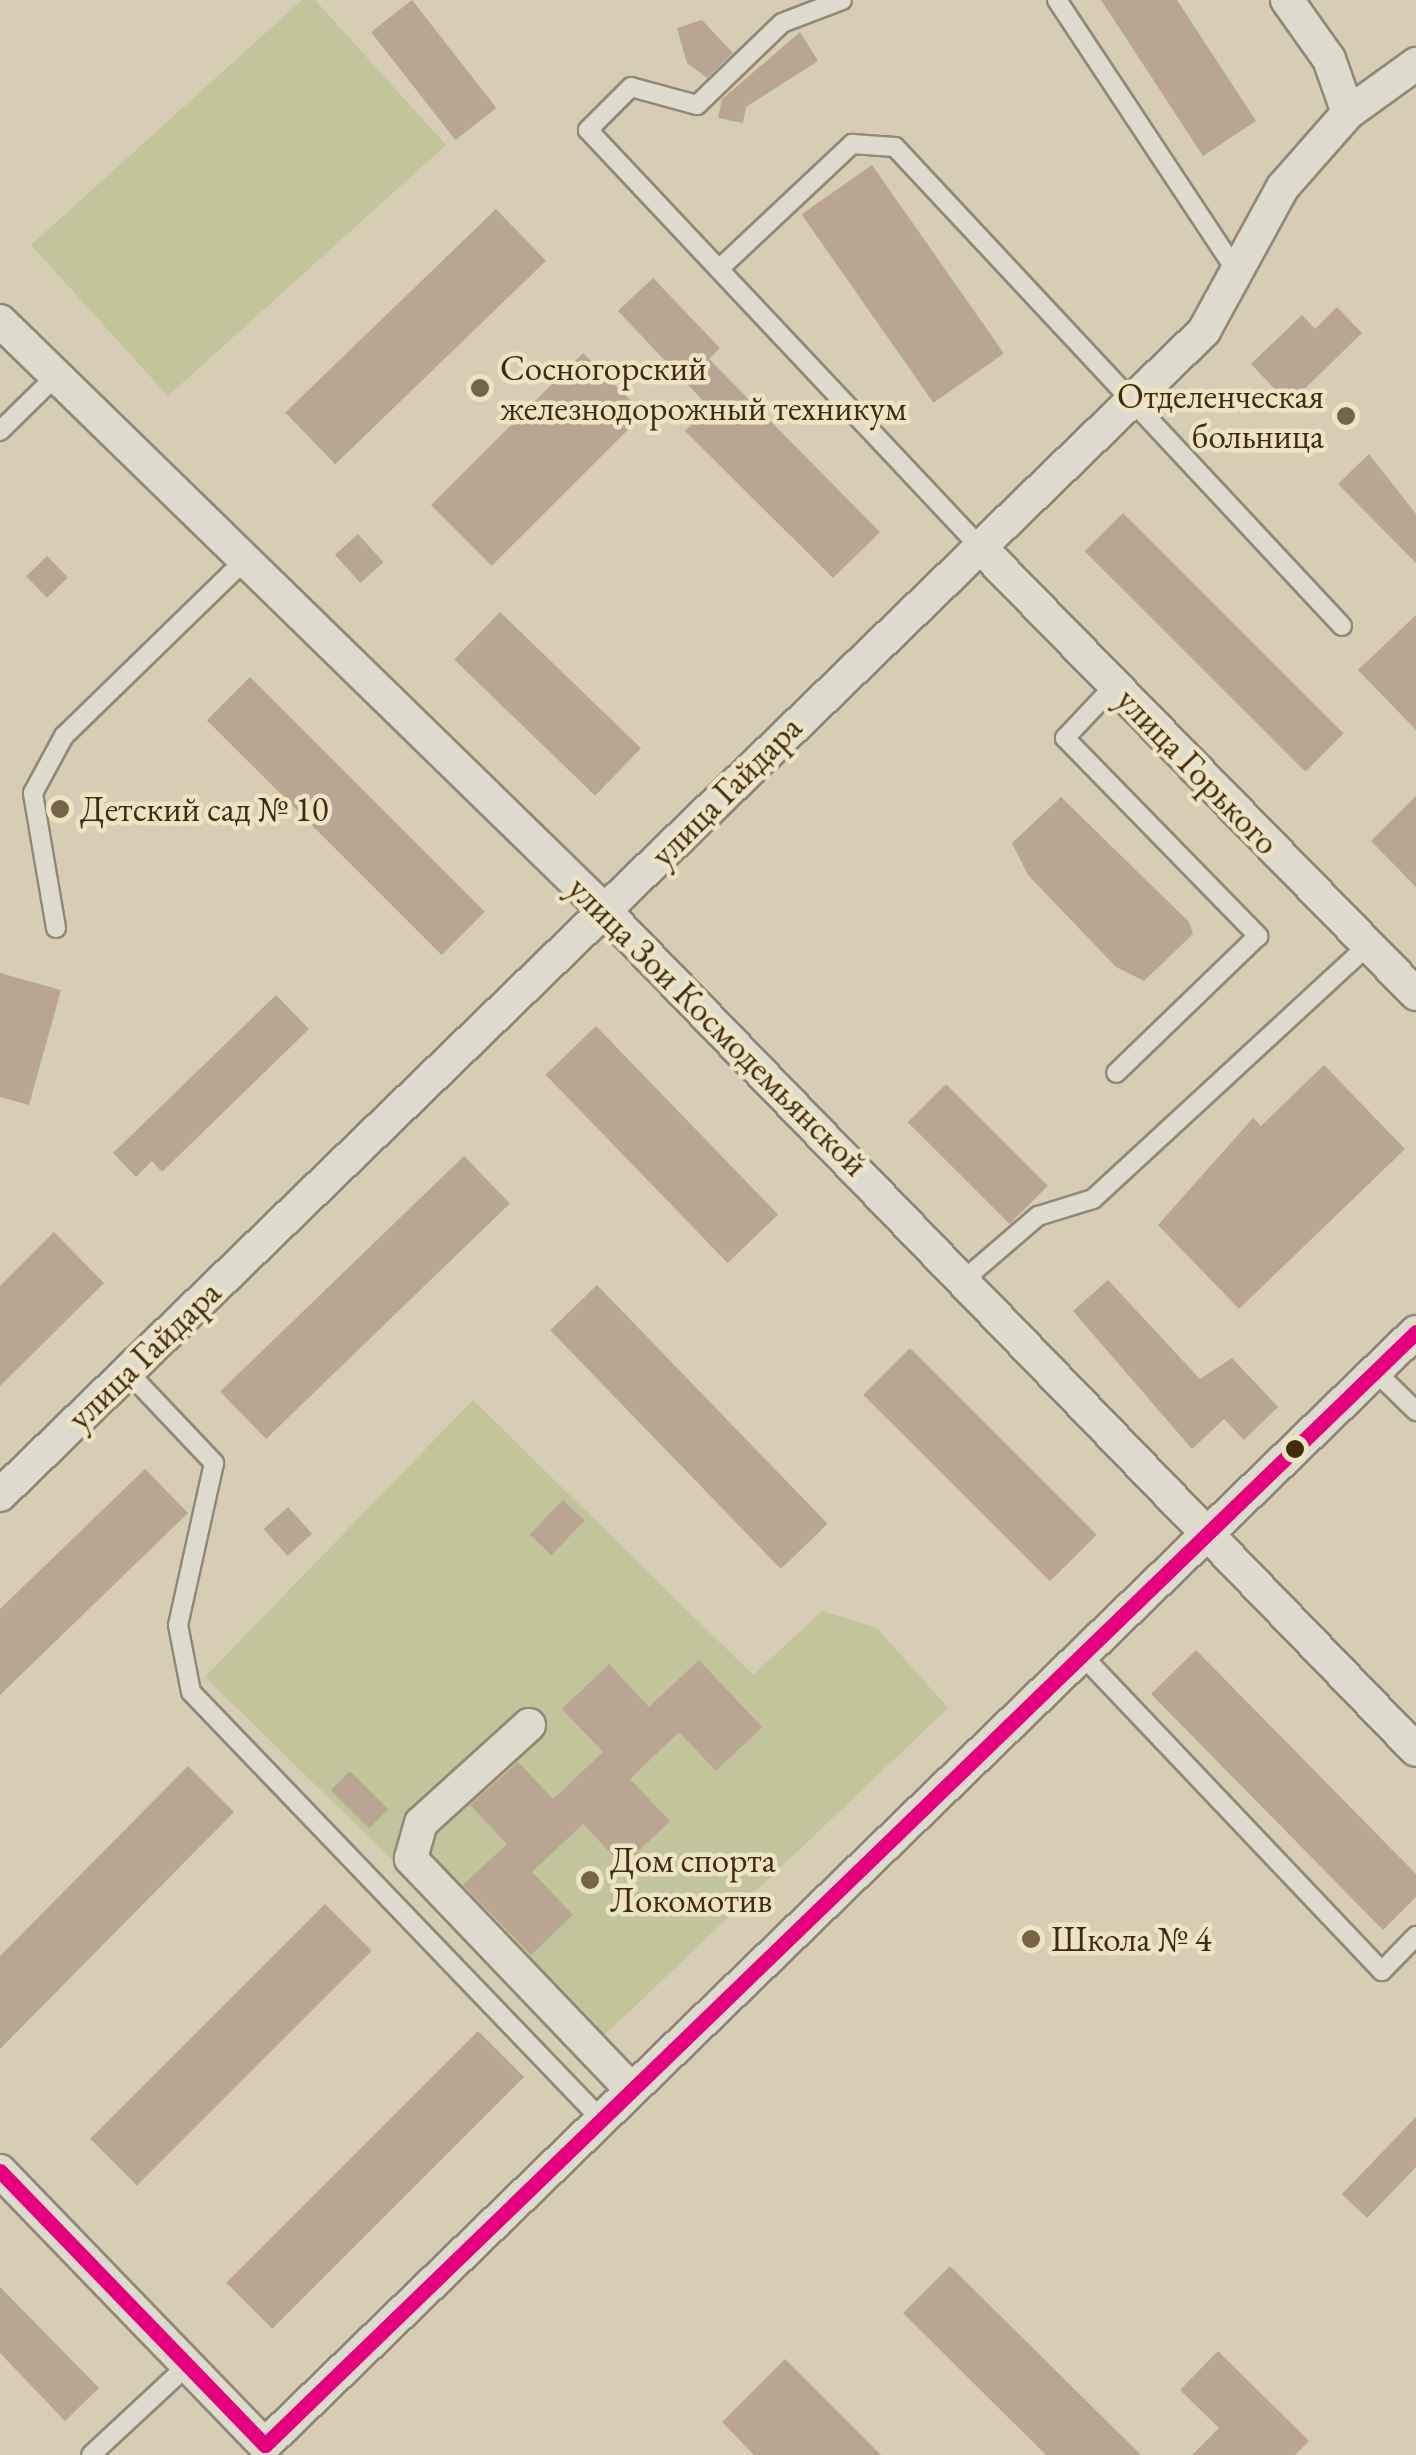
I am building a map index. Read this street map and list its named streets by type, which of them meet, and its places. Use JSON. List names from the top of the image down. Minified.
{"streets":{"street":["улица Горького","улица Гайдара","улица Зои Космодемьянской"]},"crossings":[["улица Горького","улица Гайдара"],["улица Гайдара","улица Зои Космодемьянской"]],"places":["Сосногорский железнодорожный техникум","Отделенческая больница","Детский сад № 10","Дом спорта Локомотив","Школа № 4"]}
